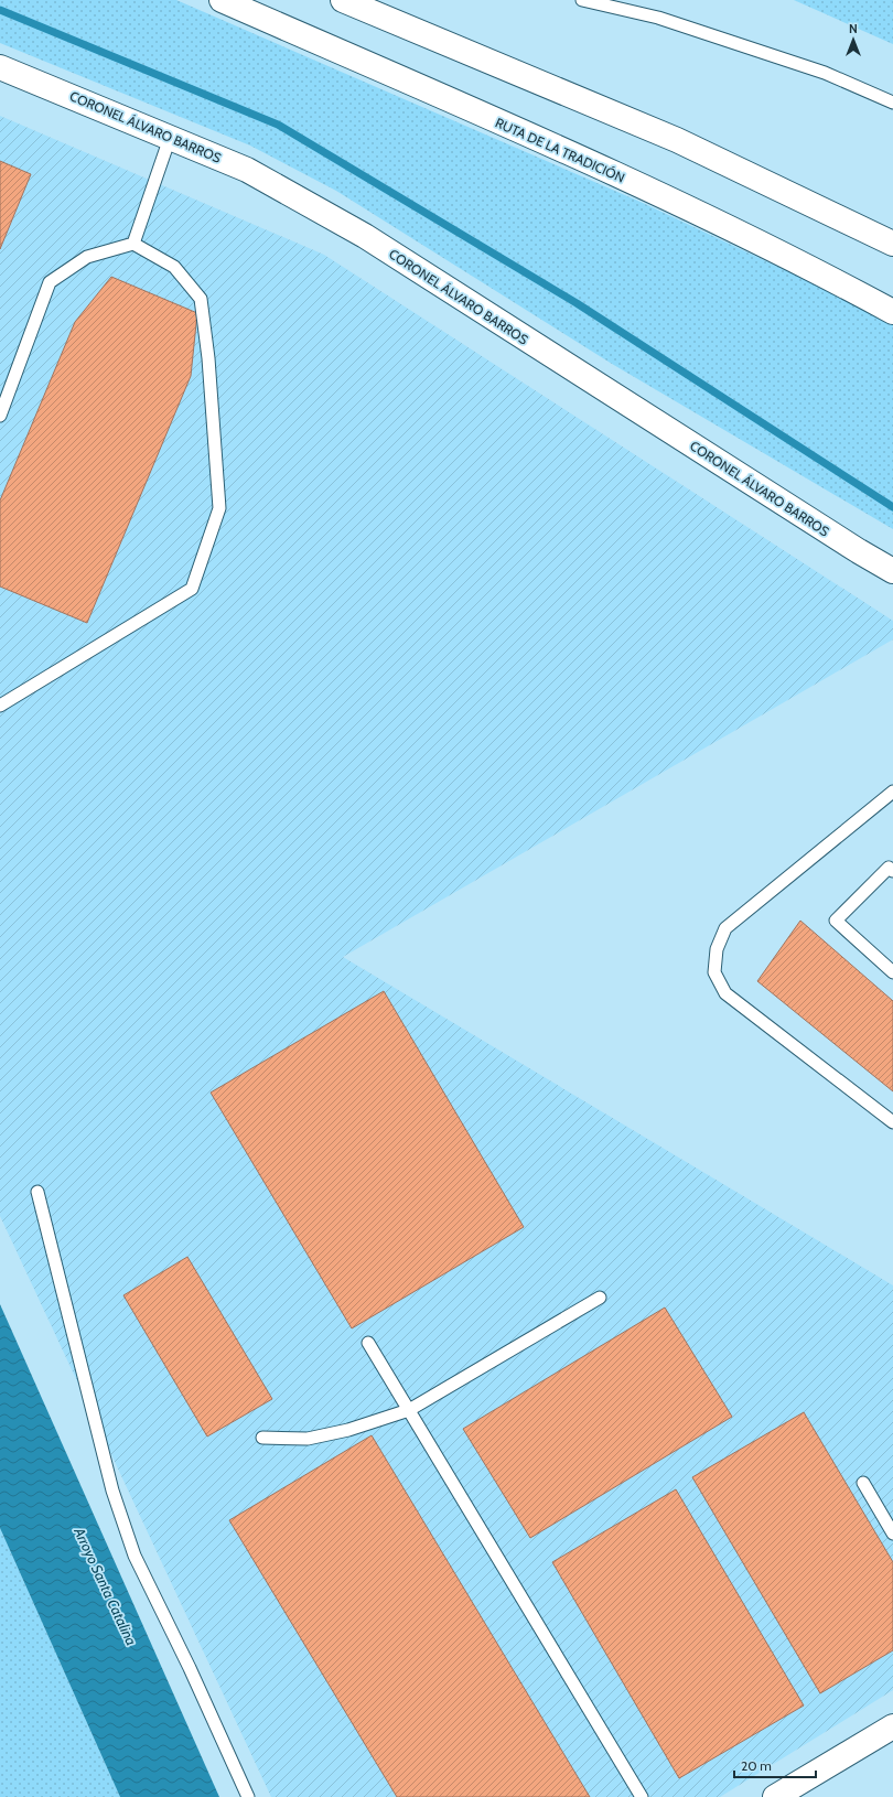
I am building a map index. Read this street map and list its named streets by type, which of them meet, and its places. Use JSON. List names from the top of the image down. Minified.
{"streets":{"main road":["CORONEL ÁLVARO BARROS","RUTA DE LA TRADICIÓN"]},"water":["Arroyo Santa Catalina"],"scale_bar":"20 m","north":"top"}
